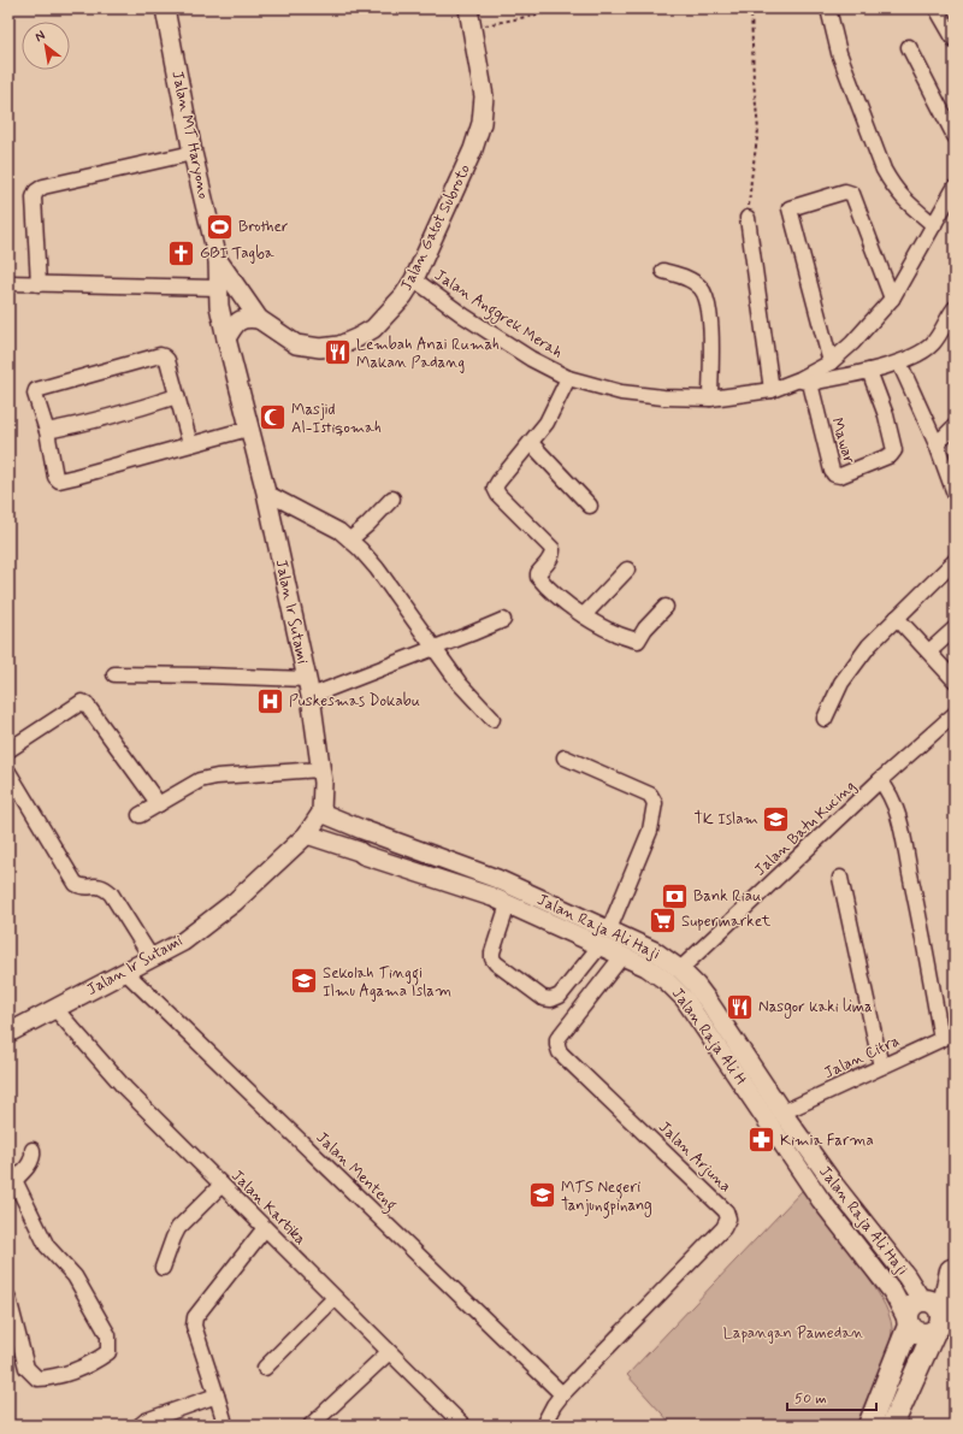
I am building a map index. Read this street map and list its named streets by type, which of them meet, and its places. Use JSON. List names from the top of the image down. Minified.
{"streets":{"main road":["Jalan MT Haryono","Jalan Gatot Subroto","Jalan Ir Sutami","Jalan Raja Ali Haji","Jalan Raja Ali H"],"street":["Jalan Anggrek Merah","Mawar","Jalan Batu Kucing","Jalan Citra","Jalan Arjuna","Jalan Menteng","Jalan Kartika"]},"crossings":[["Jalan MT Haryono","Jalan Gatot Subroto"],["Jalan MT Haryono","Jalan Ir Sutami"],["Jalan Gatot Subroto","Jalan Anggrek Merah"],["Jalan Gatot Subroto","Jalan Ir Sutami"],["Jalan Anggrek Merah","Mawar"],["Jalan Ir Sutami","Jalan Raja Ali Haji"],["Jalan Ir Sutami","Jalan Raja Ali H"],["Jalan Ir Sutami","Jalan Menteng"],["Jalan Ir Sutami","Jalan Kartika"],["Jalan Batu Kucing","Jalan Raja Ali Haji"],["Jalan Raja Ali Haji","Jalan Raja Ali H"],["Jalan Raja Ali Haji","Jalan Citra"],["Jalan Raja Ali H","Jalan Arjuna"],["Jalan Arjuna","Jalan Menteng"]],"parks":["Lapangan Pamedan"],"places":{"sports":["Brother"],"church":["GBI Tagba"],"restaurant":["Lembah Anai Rumah Makan Padang","Nasgor kaki lima"],"mosque":["Masjid Al-Istiqomah"],"hospital":["Puskesmas Dokabu"],"school or university":["TK Islam","Sekolah Tinggi Ilmu Agama Islam","MTS Negeri Tanjungpinang"],"bank":["Bank Riau"],"supermarket":["Supermarket"],"pharmacy":["Kimia Farma"]},"scale_bar":"50 m","north":"top left"}
